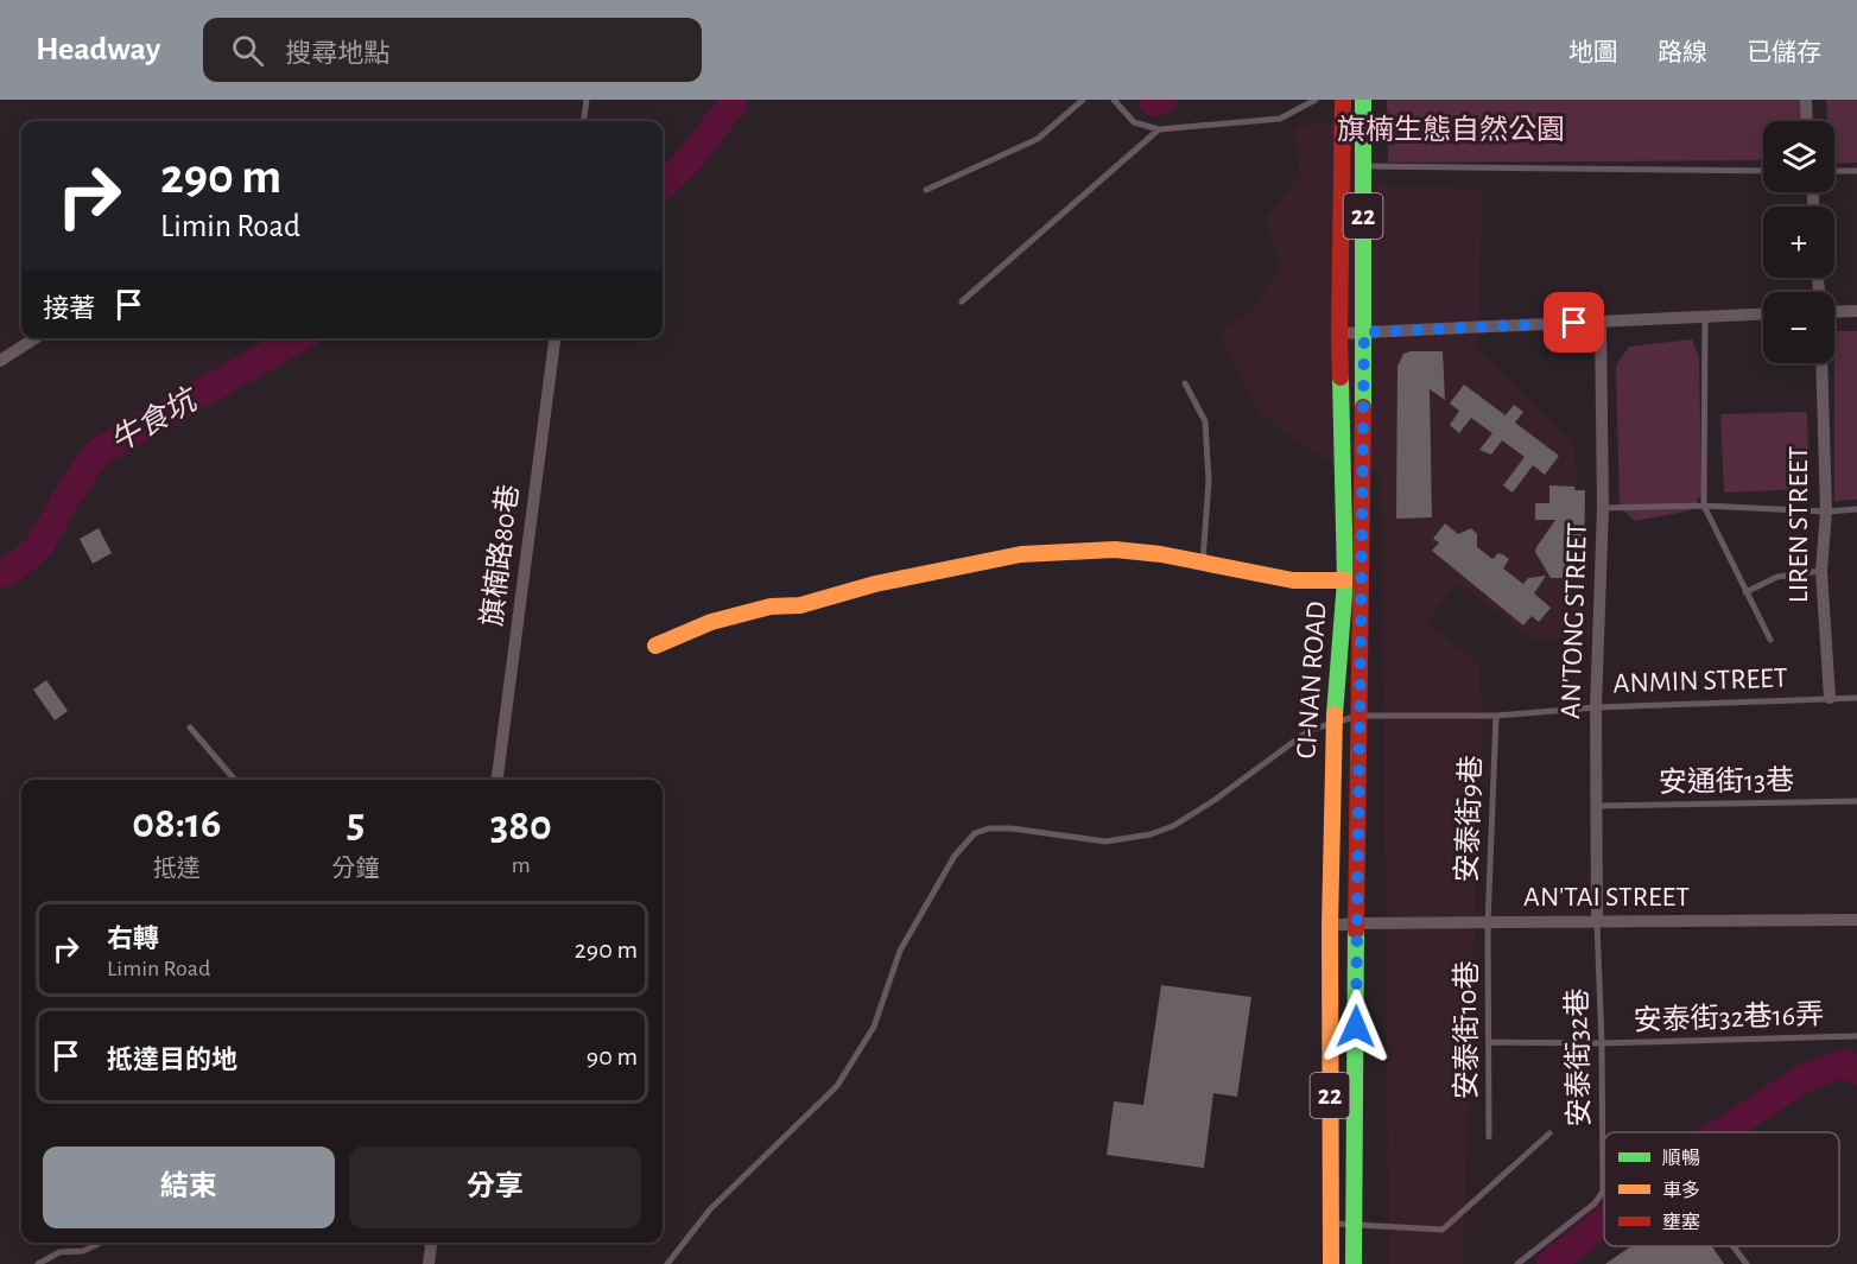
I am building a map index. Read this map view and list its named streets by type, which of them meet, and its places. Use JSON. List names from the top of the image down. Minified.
{"streets":{"main road":["22","CI-NAN ROAD"],"street":["LIREN STREET","旗楠路80巷","AN'TONG STREET","AN'TAI STREET"],"lane":["ANMIN STREET","安通街13巷","安泰街9巷","安泰街32巷16弄","安泰街10巷","安泰街32巷"]},"crossings":[["LIREN STREET","ANMIN STREET"],["AN'TONG STREET","ANMIN STREET"],["AN'TONG STREET","安通街13巷"],["AN'TONG STREET","AN'TAI STREET"],["AN'TONG STREET","安泰街32巷"],["CI-NAN ROAD","ANMIN STREET"],["CI-NAN ROAD","AN'TAI STREET"],["ANMIN STREET","安泰街9巷"],["安泰街9巷","AN'TAI STREET"],["安泰街9巷","安泰街10巷"],["AN'TAI STREET","安泰街10巷"],["AN'TAI STREET","安泰街32巷"],["安泰街32巷16弄","安泰街10巷"],["安泰街32巷16弄","安泰街32巷"]],"water":["牛食坑"],"parks":["旗楠生態自然公園"],"legend":["順暢","車多","壅塞"],"page":{"header":"Headway","search":"搜尋地點","nav":["地圖","路線","已儲存"],"map_buttons":["+","−"],"turn":["290 m","Limin Road"],"then":"接著","eta":["08:16","抵達","5","分鐘","380","m"],"list":[{"name":"右轉","note":"Limin Road","value":"290 m"},{"name":"抵達目的地","value":"90 m"}],"buttons":["結束","分享"]}}
